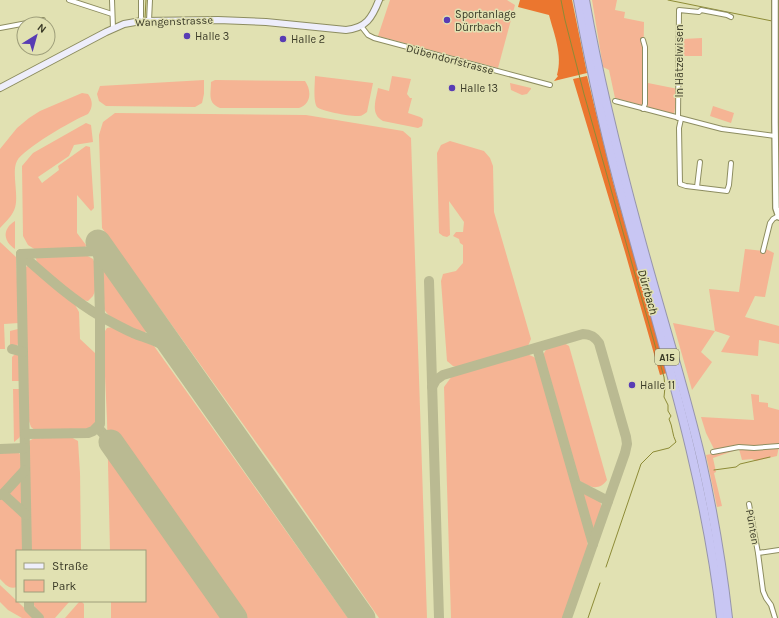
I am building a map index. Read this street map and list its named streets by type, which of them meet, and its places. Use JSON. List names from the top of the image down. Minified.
{"streets":{"highway":["A15"],"main road":["Wangenstrasse"],"street":["Dübendorfstrasse","In Hätzelwisen","Pünten"]},"crossings":[["Wangenstrasse","Dübendorfstrasse"]],"water":["Dürrbach"],"places":["Sportanlage Dürrbach","Halle 3","Halle 2","Halle 13","Halle 11"],"legend":["Straße","Park"],"north":"top right"}
